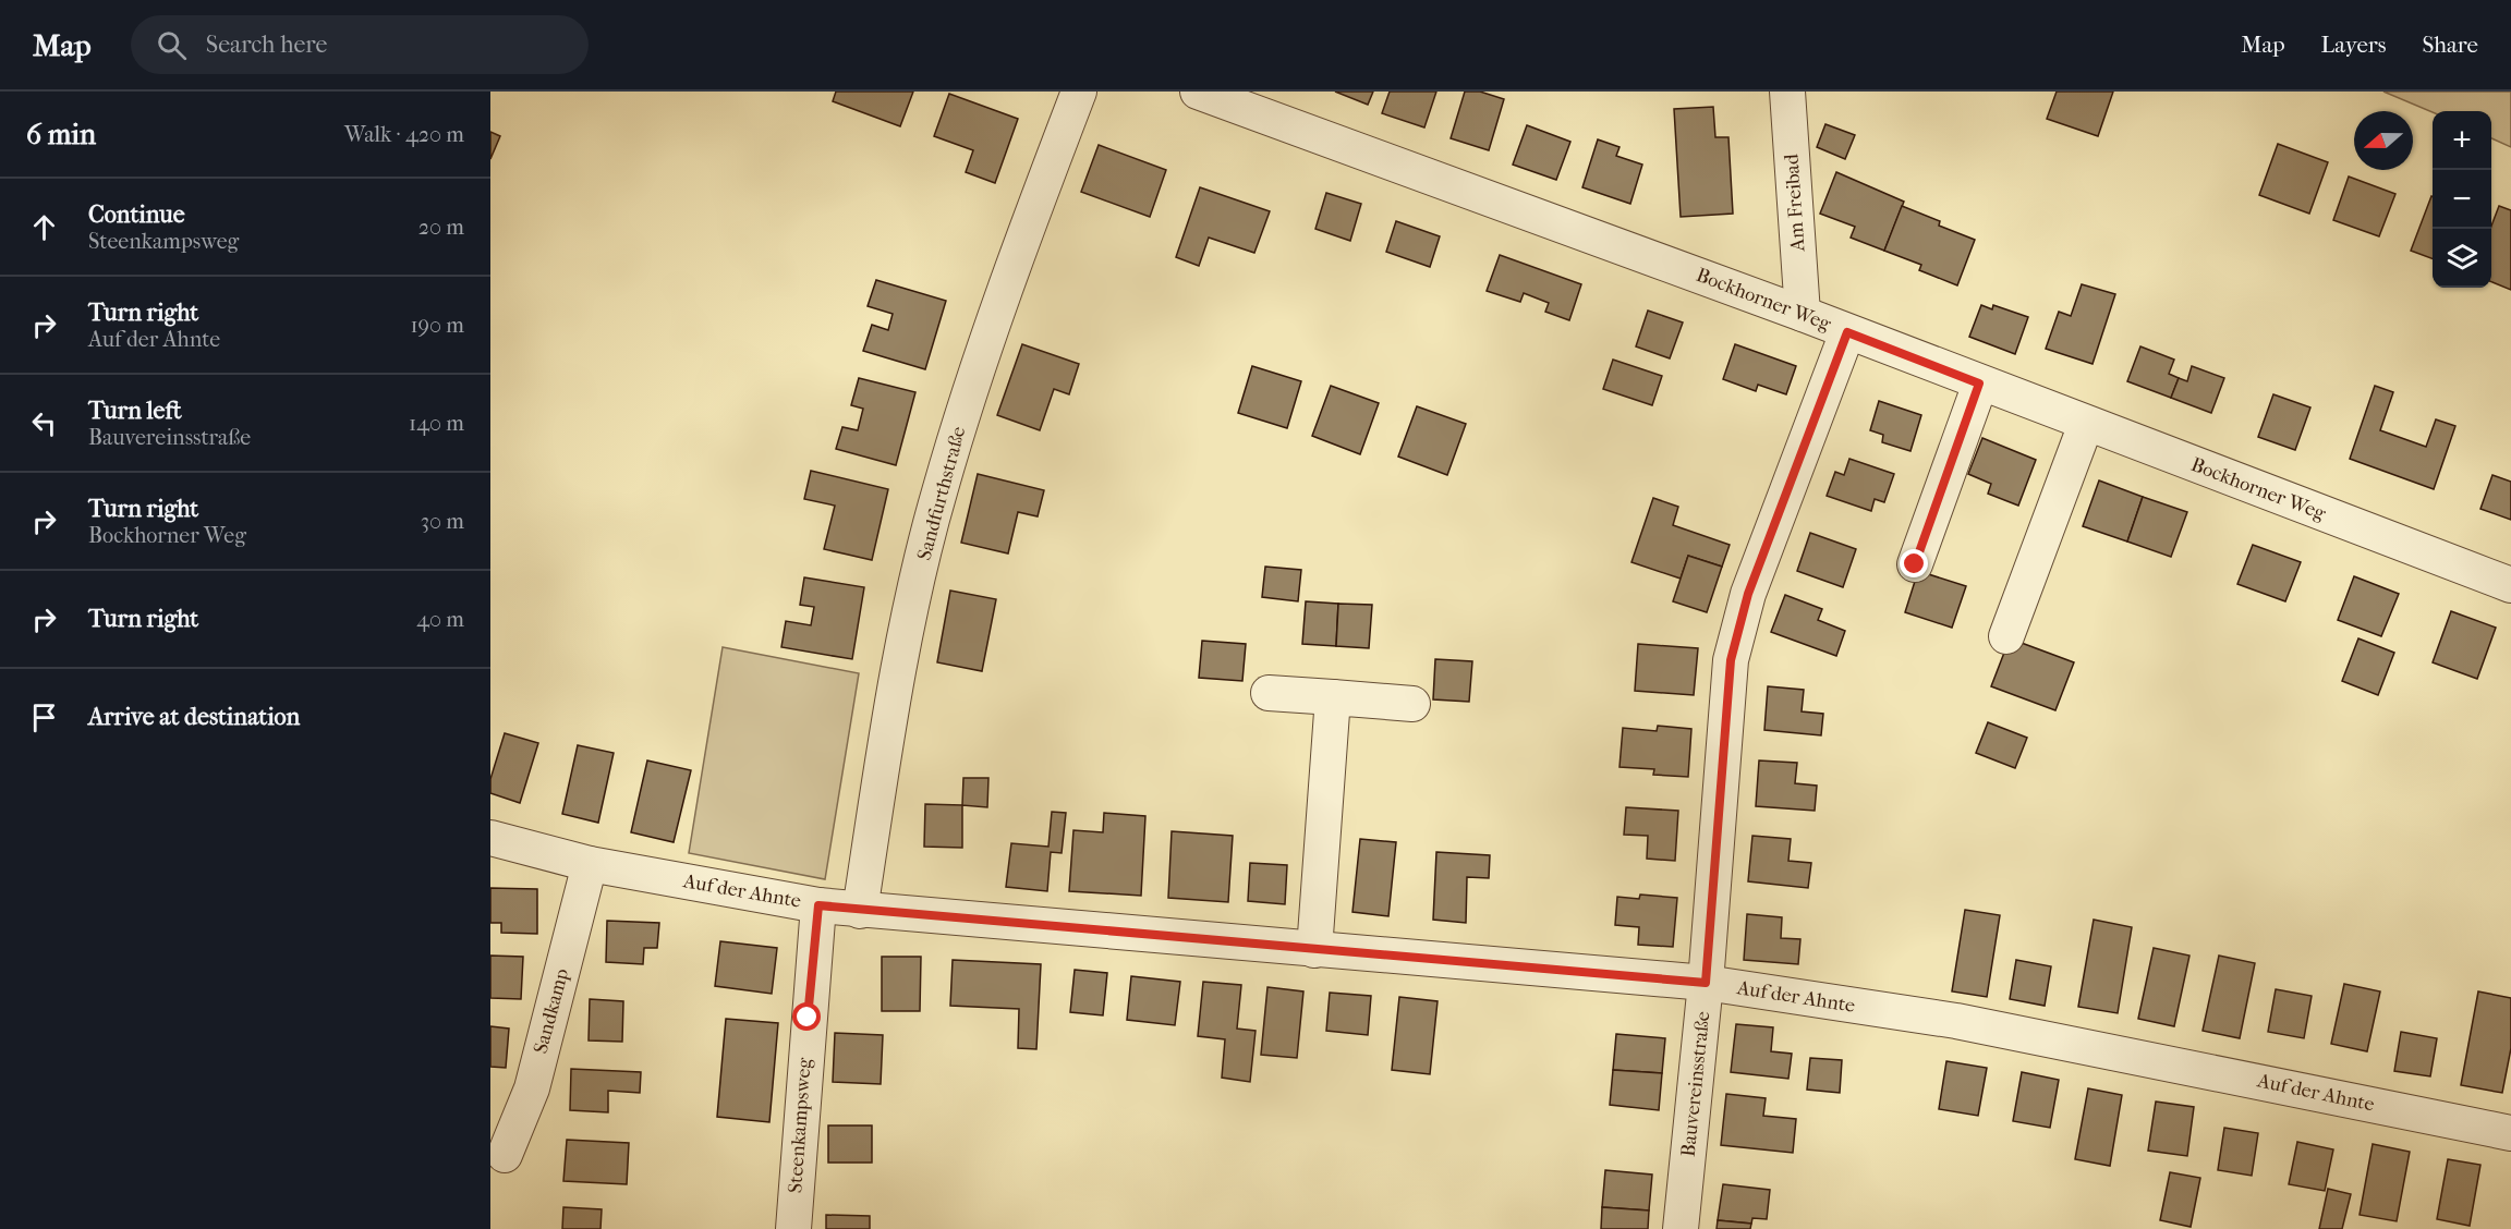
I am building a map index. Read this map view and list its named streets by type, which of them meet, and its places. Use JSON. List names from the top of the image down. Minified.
{"streets":{"street":["Am Freibad","Bockhorner Weg","Sandfurthstraße","Auf der Ahnte","Sandkamp","Bauvereinsstraße","Steenkampsweg"]},"crossings":[["Am Freibad","Bockhorner Weg"],["Bockhorner Weg","Bauvereinsstraße"],["Sandfurthstraße","Auf der Ahnte"],["Auf der Ahnte","Sandkamp"],["Auf der Ahnte","Bauvereinsstraße"],["Auf der Ahnte","Steenkampsweg"]],"north":"left","page":{"header":"Map","search":"Search here","nav":["Map","Layers","Share"],"heading":["6 min","Walk · 420 m"],"map_buttons":["+","−"],"list":[["Continue","Steenkampsweg","20 m"],["Turn right","Auf der Ahnte","190 m"],["Turn left","Bauvereinsstraße","140 m"],["Turn right","Bockhorner Weg","30 m"],["Turn right","40 m"],"Arrive at destination"]}}
